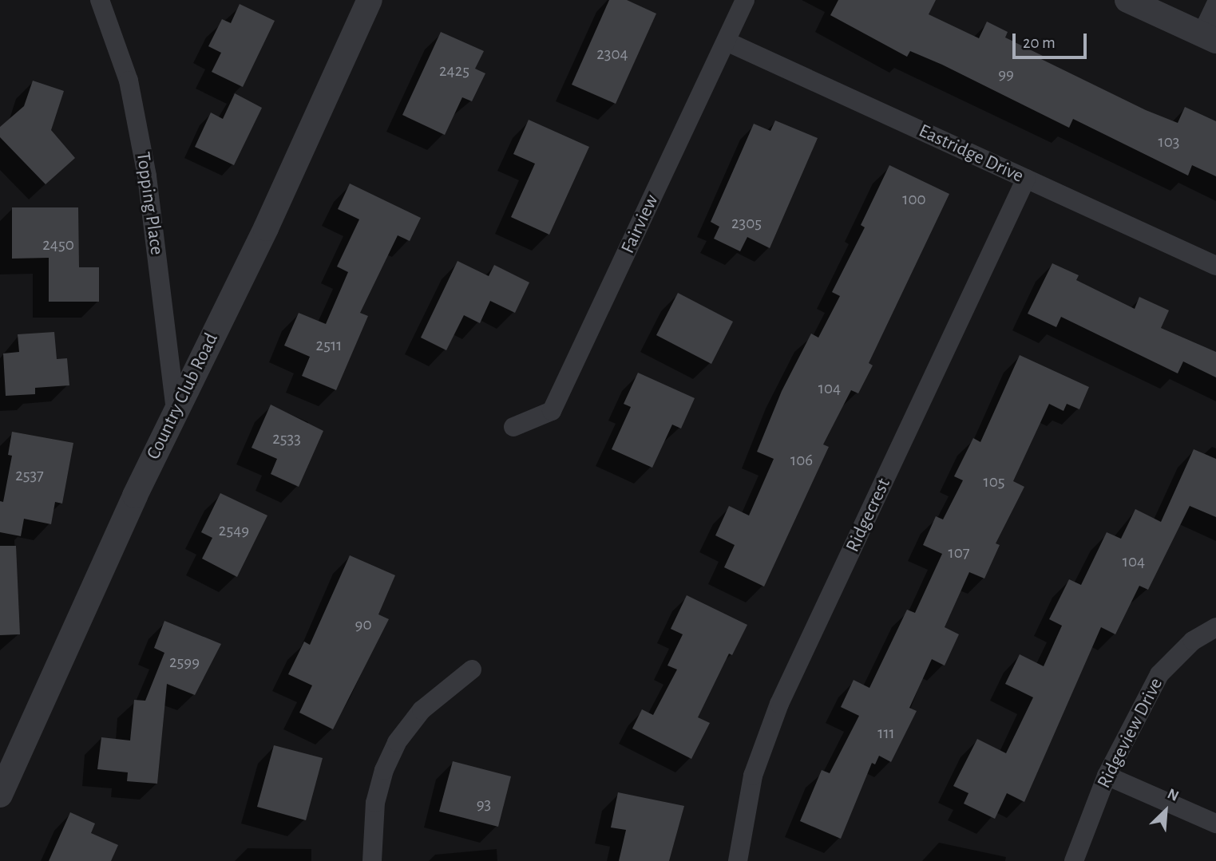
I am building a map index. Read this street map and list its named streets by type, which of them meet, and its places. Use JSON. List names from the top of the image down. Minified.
{"streets":{"street":["Eastridge Drive","Topping Place","Fairview","Country Club Road","Ridgecrest","Ridgeview Drive"]},"crossings":[["Eastridge Drive","Fairview"],["Eastridge Drive","Ridgecrest"],["Topping Place","Country Club Road"]],"house_numbers":["2304","2425","99","103","100","2305","2450","2511","104","2533","106","2537","105","2549","107","104","90","2599","111","93"],"scale_bar":"20 m","north":"top right"}
